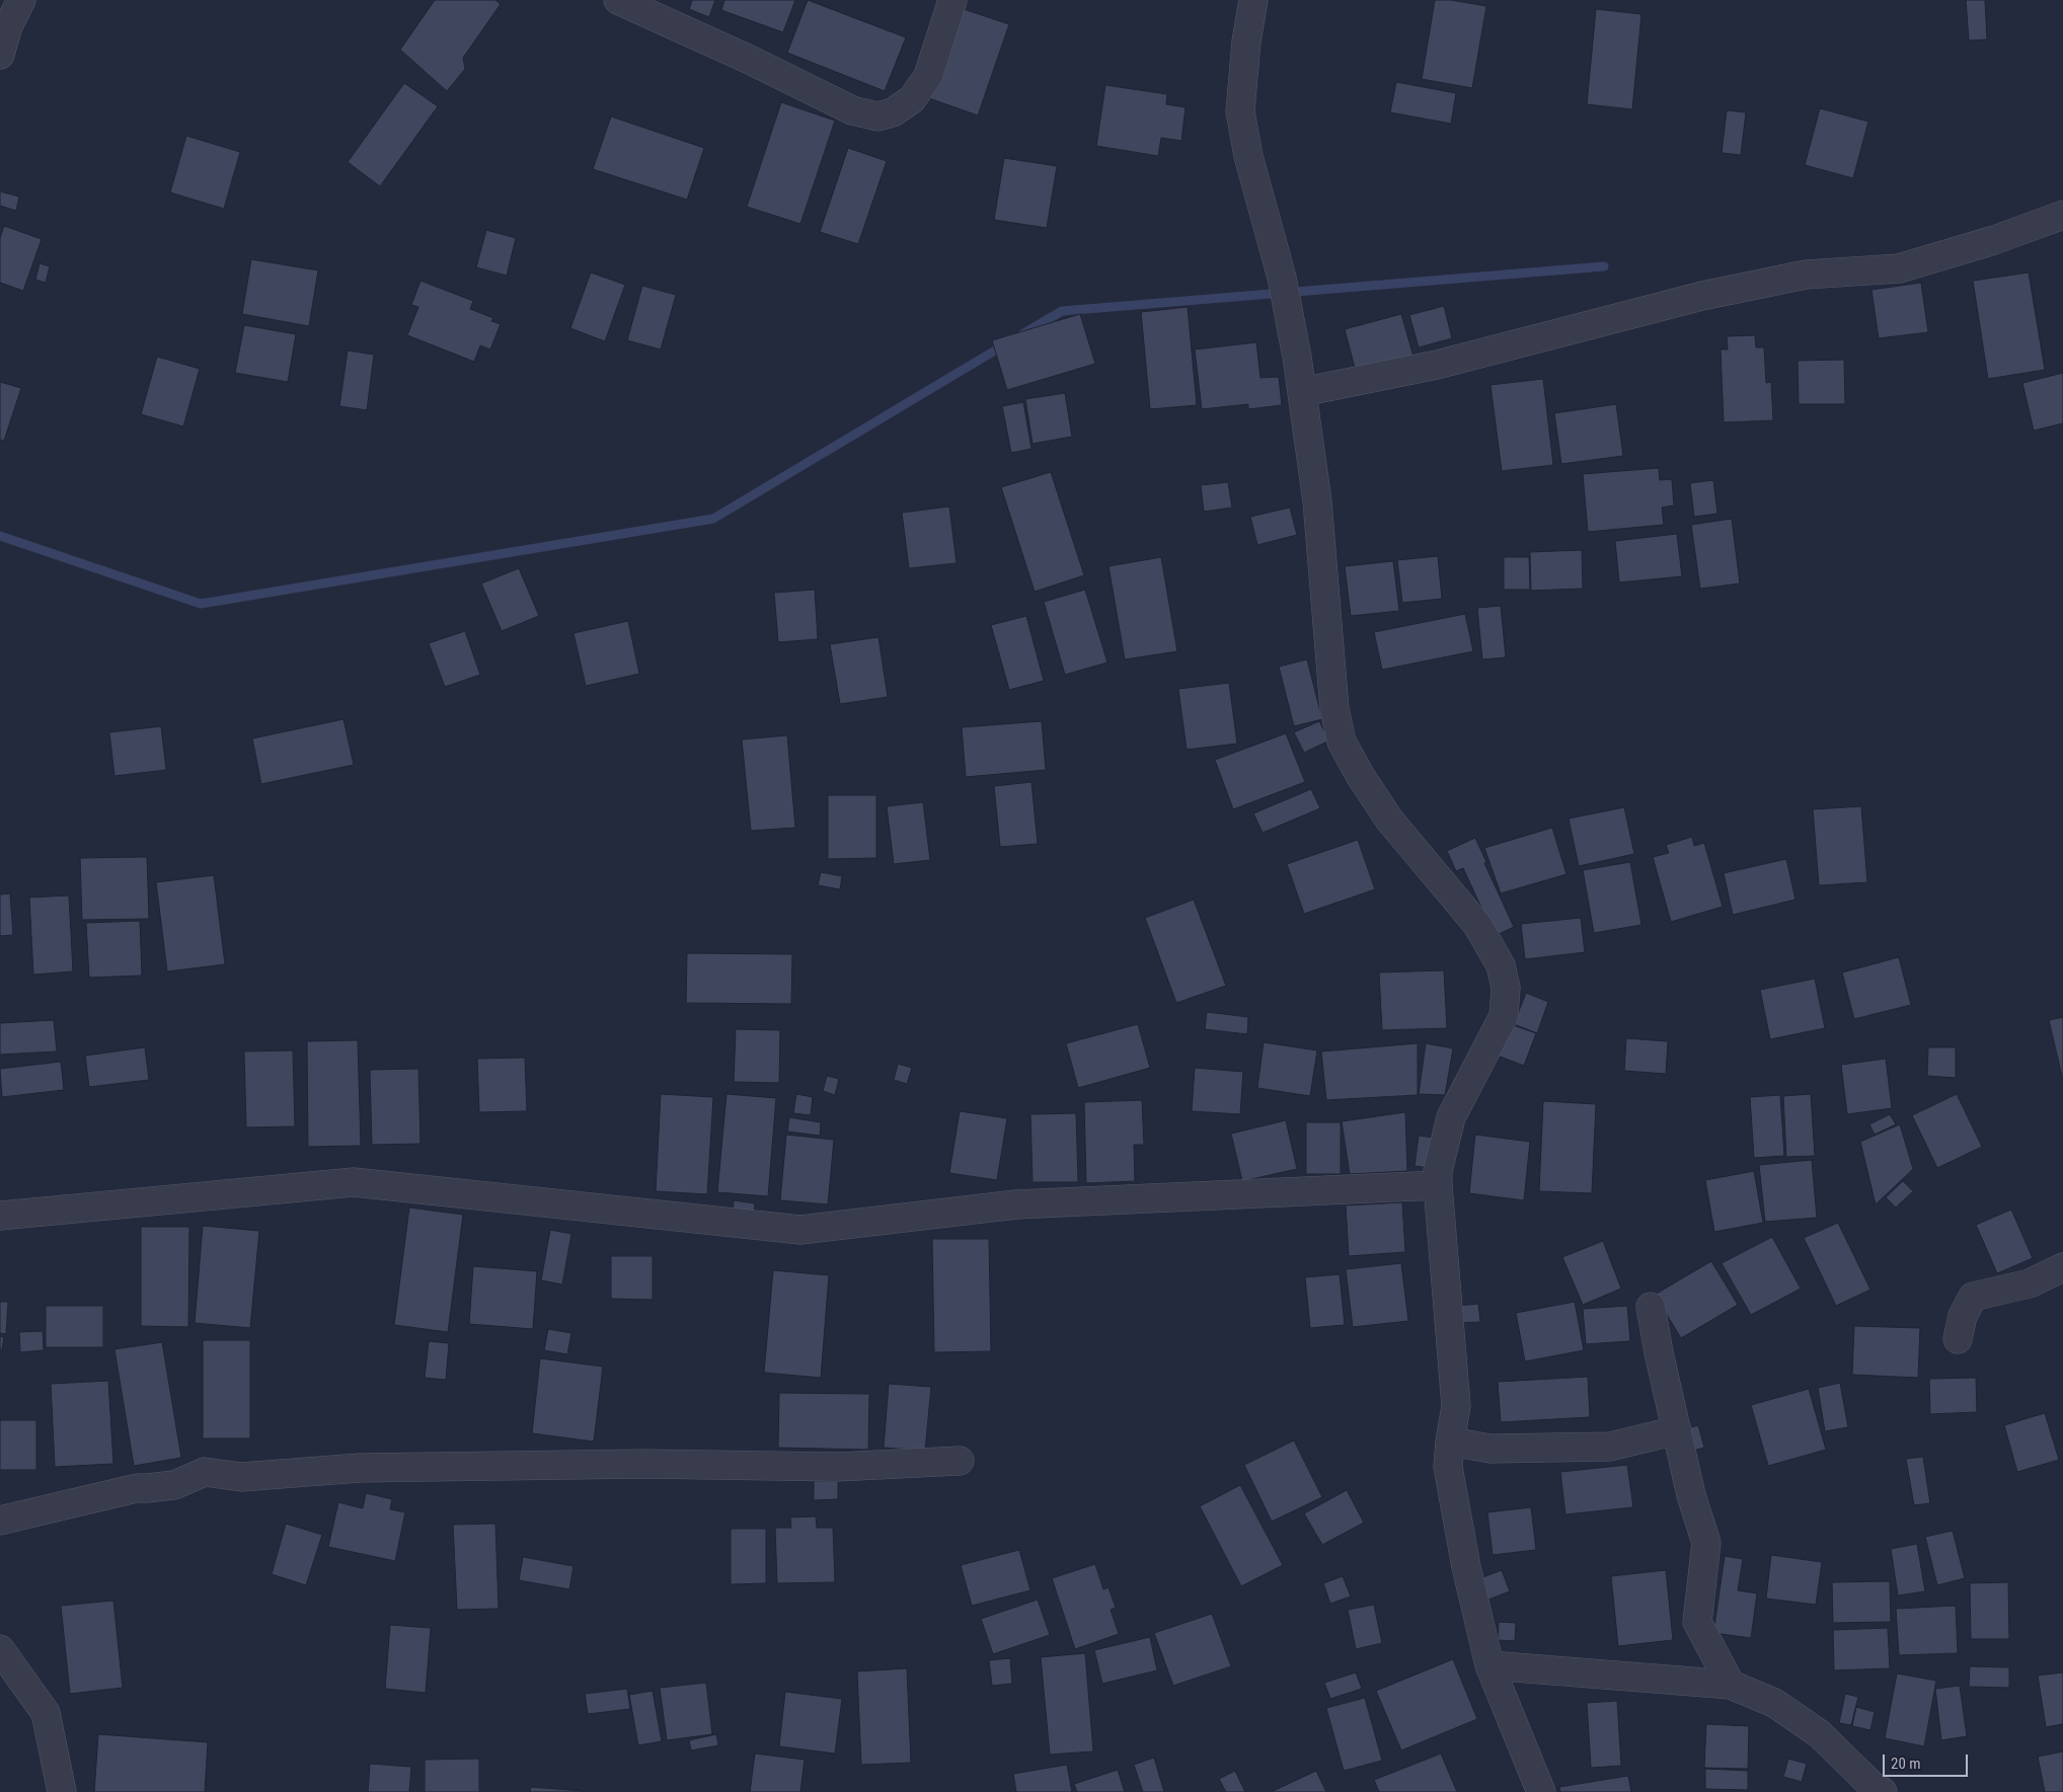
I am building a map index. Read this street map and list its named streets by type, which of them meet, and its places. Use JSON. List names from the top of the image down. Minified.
{"scale_bar":"20 m"}
